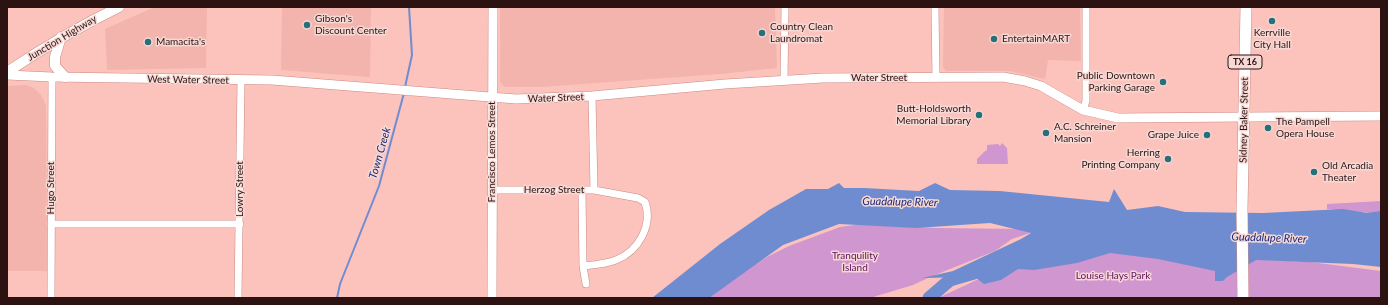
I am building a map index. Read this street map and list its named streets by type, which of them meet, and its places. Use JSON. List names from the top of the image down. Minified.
{"streets":{"main road":["Junction Highway","TX 16","Sidney Baker Street"],"street":["Water Street","West Water Street","Francisco Lemos Street","Hugo Street","Lowry Street","Herzog Street"]},"crossings":[["Junction Highway","West Water Street"],["Water Street","West Water Street"],["Water Street","Sidney Baker Street"],["Water Street","Francisco Lemos Street"],["Water Street","Herzog Street"],["West Water Street","Hugo Street"],["West Water Street","Lowry Street"],["Francisco Lemos Street","Herzog Street"]],"water":["Town Creek","Guadalupe River"],"parks":["Tranquility Island","Louise Hays Park"],"places":["Kerrville City Hall","Gibson's Discount Center","Country Clean Laundromat","EntertainMART","Mamacita's","Public Downtown Parking Garage","Butt-Holdsworth Memorial Library","The Pampell Opera House","A.C. Schreiner Mansion","Grape Juice","Herring Printing Company","Old Arcadia Theater"]}
